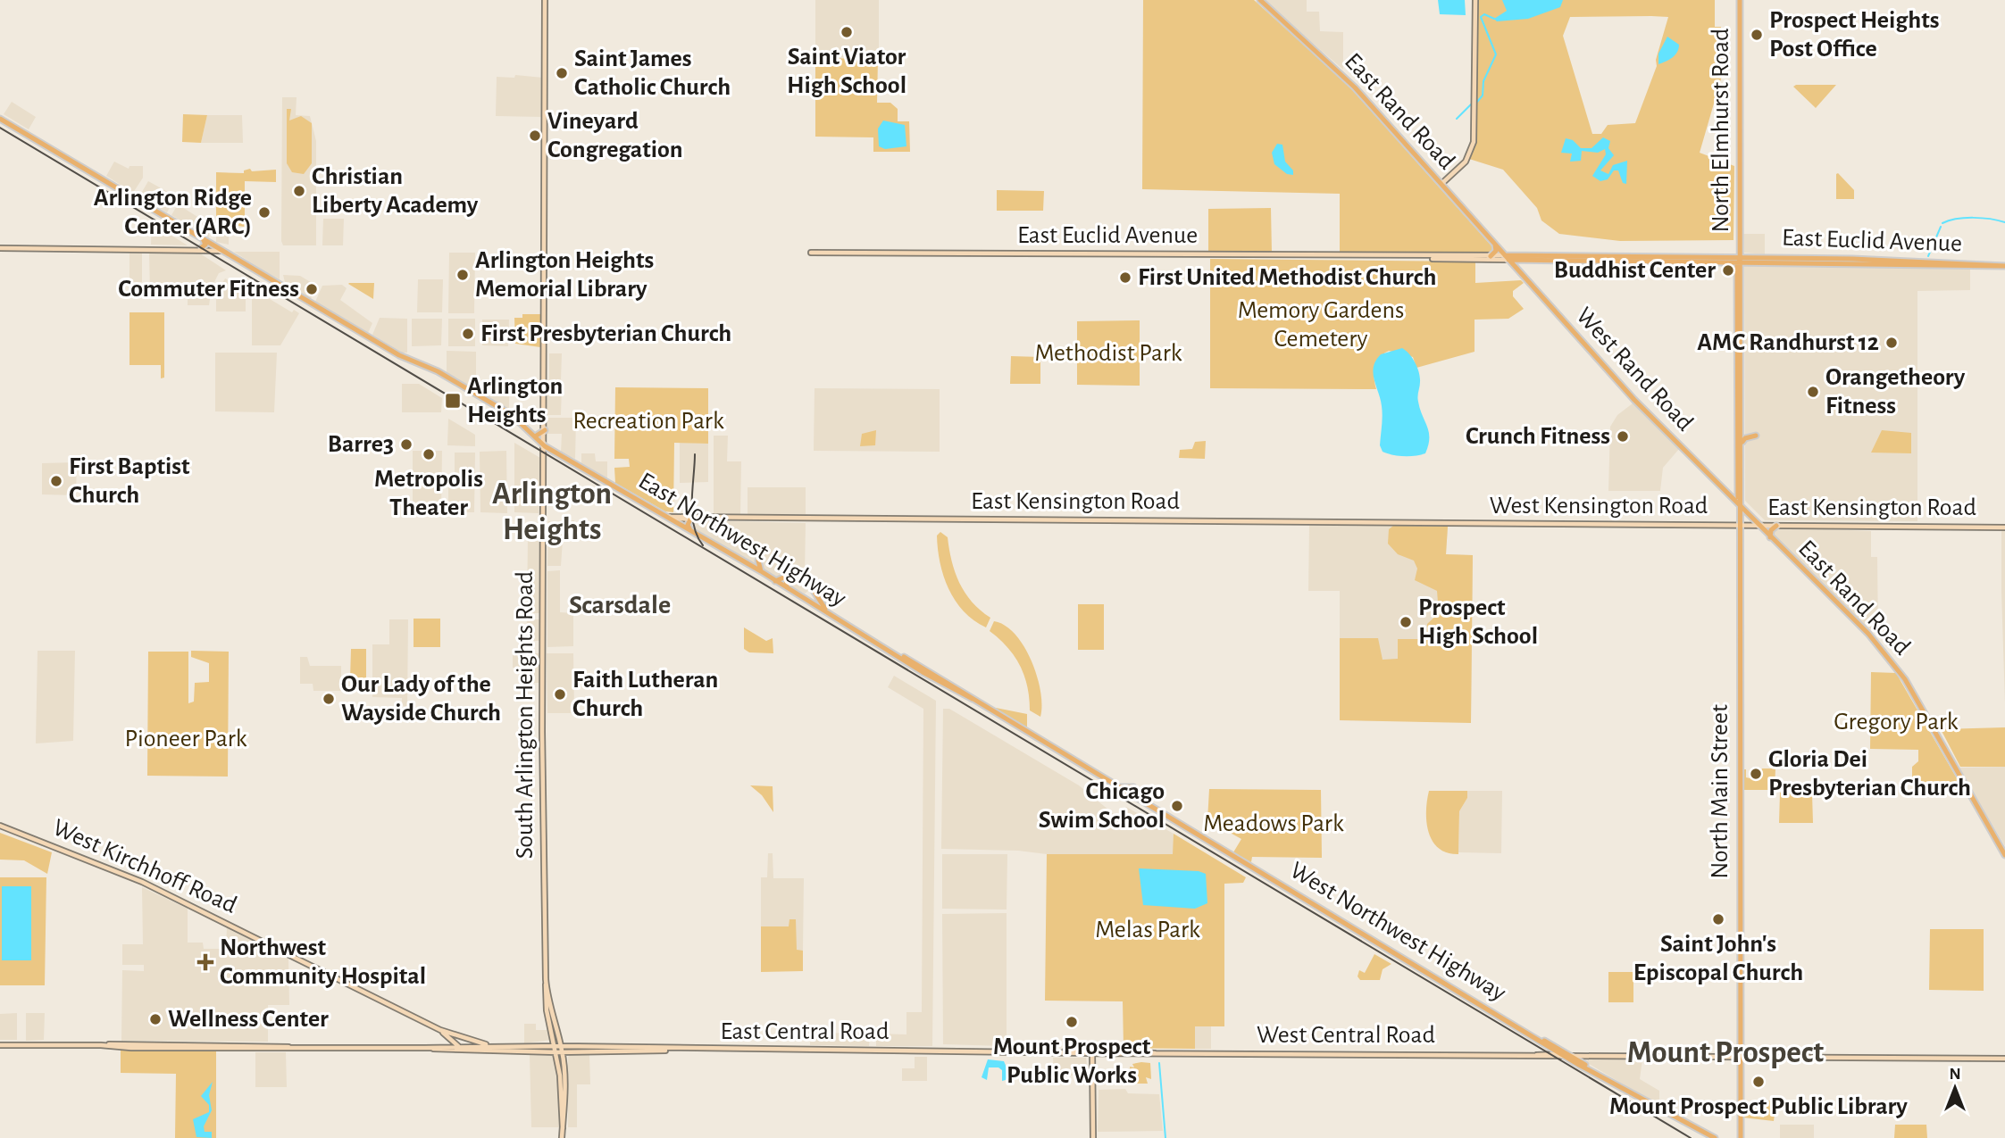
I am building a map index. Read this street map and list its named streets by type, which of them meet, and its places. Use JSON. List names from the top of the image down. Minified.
{"streets":{"main road":["East Rand Road","North Elmhurst Road","East Euclid Avenue","West Rand Road","East Kensington Road","West Kensington Road","East Northwest Highway","South Arlington Heights Road","North Main Street","West Kirchhoff Road","West Northwest Highway","East Central Road","West Central Road"]},"crossings":[["East Rand Road","North Elmhurst Road"],["East Rand Road","East Euclid Avenue"],["East Rand Road","West Rand Road"],["East Rand Road","East Kensington Road"],["North Elmhurst Road","East Euclid Avenue"],["North Elmhurst Road","West Rand Road"],["North Elmhurst Road","East Kensington Road"],["North Elmhurst Road","West Kensington Road"],["North Elmhurst Road","North Main Street"],["East Euclid Avenue","West Rand Road"],["East Kensington Road","West Kensington Road"],["East Kensington Road","East Northwest Highway"],["East Kensington Road","North Main Street"],["West Kensington Road","North Main Street"],["East Northwest Highway","South Arlington Heights Road"],["East Northwest Highway","West Northwest Highway"],["South Arlington Heights Road","East Central Road"],["North Main Street","West Central Road"],["West Kirchhoff Road","East Central Road"],["West Northwest Highway","West Central Road"],["East Central Road","West Central Road"]],"districts":["Arlington Heights","Scarsdale","Mount Prospect"],"parks":["Memory Gardens Cemetery","Methodist Park","Recreation Park","Gregory Park","Pioneer Park","Meadows Park","Melas Park"],"places":{"other":["Saint Viator High School","Prospect Heights Post Office","Saint James Catholic Church","Vineyard Congregation","Christian Liberty Academy","Arlington Ridge Center (ARC)","Buddhist Center","Arlington Heights Memorial Library","First United Methodist Church","Commuter Fitness","First Presbyterian Church","AMC Randhurst 12","Orangetheory Fitness","Crunch Fitness","Barre3","Metropolis Theater","First Baptist Church","Prospect High School","Faith Lutheran Church","Our Lady of the Wayside Church","Gloria Dei Presbyterian Church","Chicago Swim School","Saint John's Episcopal Church","Wellness Center","Mount Prospect Public Works","Mount Prospect Public Library"],"transit":["Arlington Heights"],"health":["Northwest Community Hospital"]},"north":"top"}
